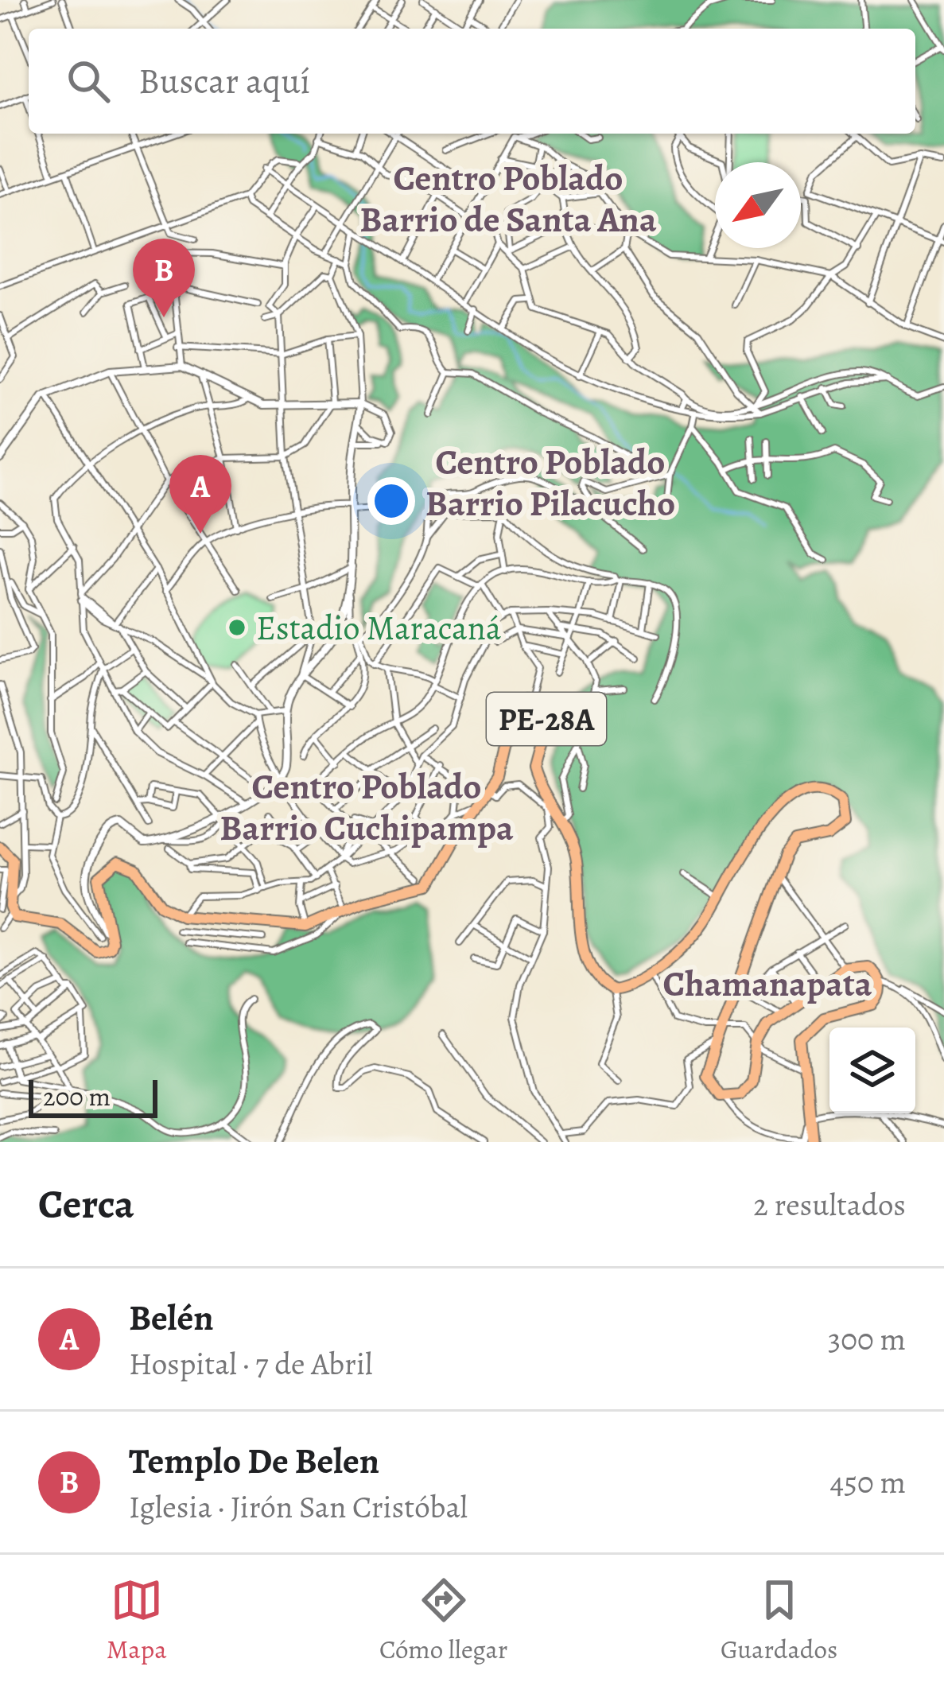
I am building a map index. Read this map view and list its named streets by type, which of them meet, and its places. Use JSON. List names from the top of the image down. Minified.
{"streets":{"highway":["PE-28A"]},"districts":["Centro Poblado Barrio de Santa Ana","Centro Poblado Barrio Pilacucho","Centro Poblado Barrio Cuchipampa","Chamanapata"],"places":["Estadio Maracaná"],"scale_bar":"200 m","north":"bottom left","page":{"search":"Buscar aquí","pins":["B","A"],"scale":"200 m","heading":["Cerca","2 resultados"],"list":[{"mark":"A","name":"Belén","note":"Hospital · 7 de Abril","value":"300 m"},{"mark":"B","name":"Templo De Belen","note":"Iglesia · Jirón San Cristóbal","value":"450 m"}],"nav":["Mapa","Cómo llegar","Guardados"]}}
